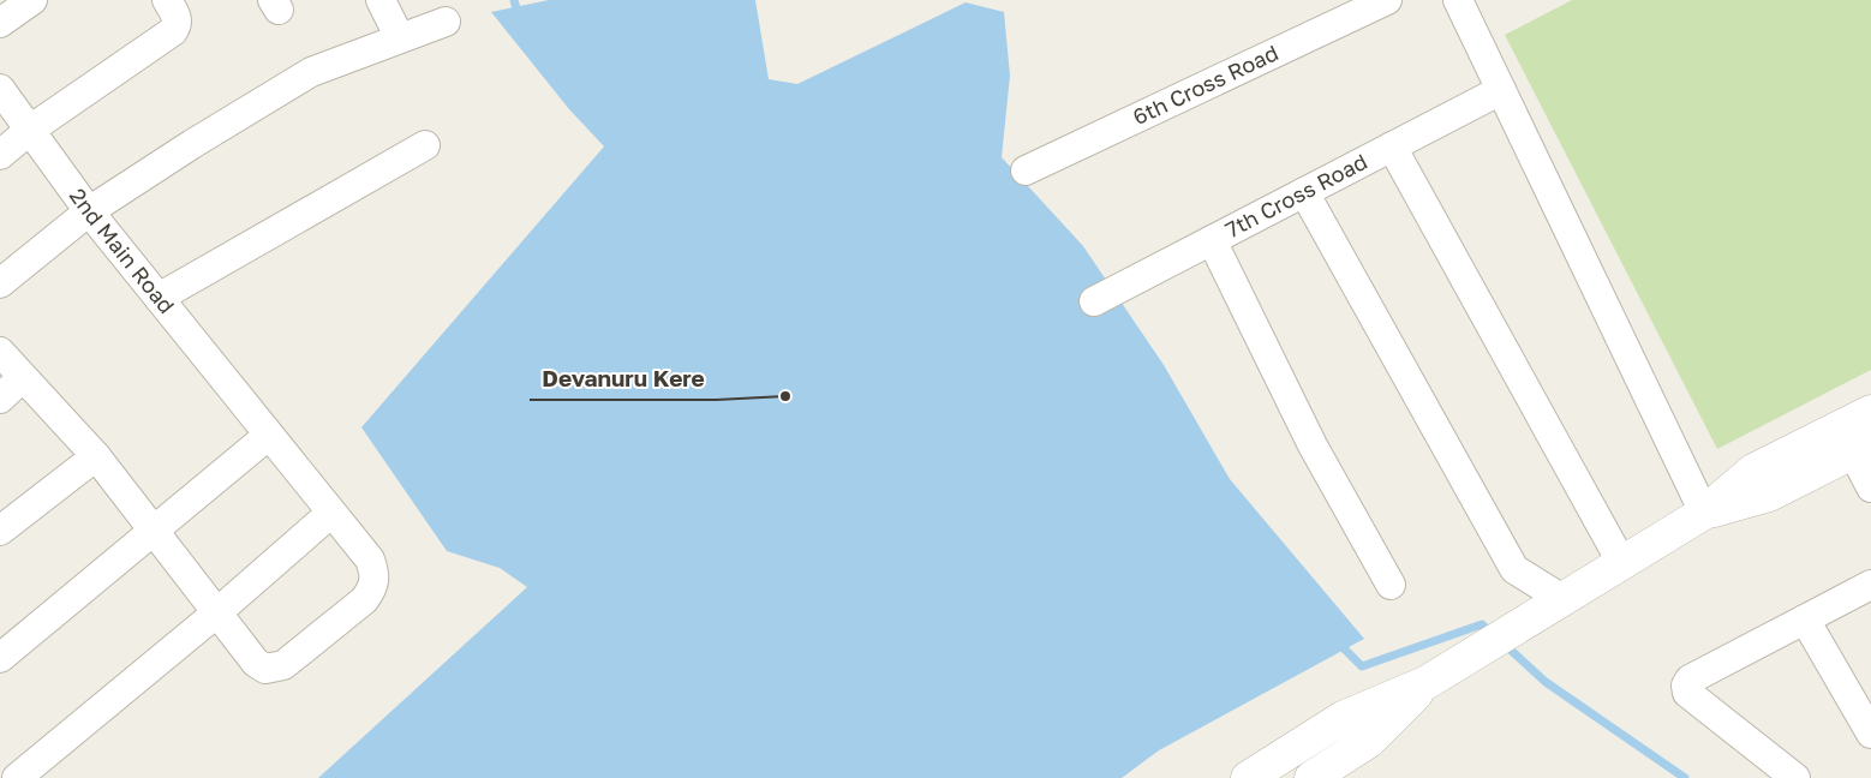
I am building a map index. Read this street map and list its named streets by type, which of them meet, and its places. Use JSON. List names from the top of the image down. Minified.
{"streets":{"street":["6th Cross Road","7th Cross Road","2nd Main Road"]},"places":["Devanuru Kere"]}
